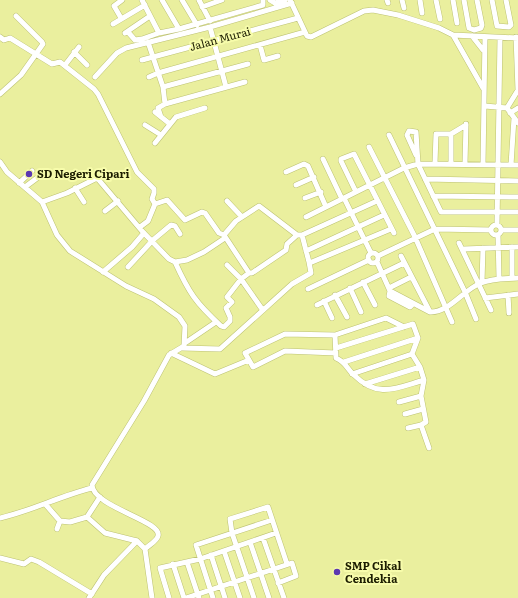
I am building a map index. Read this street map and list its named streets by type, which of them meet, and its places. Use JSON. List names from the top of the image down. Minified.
{"streets":{"street":["Jalan Murai"]},"places":["SD Negeri Cipari","SMP Cikal Cendekia"]}
